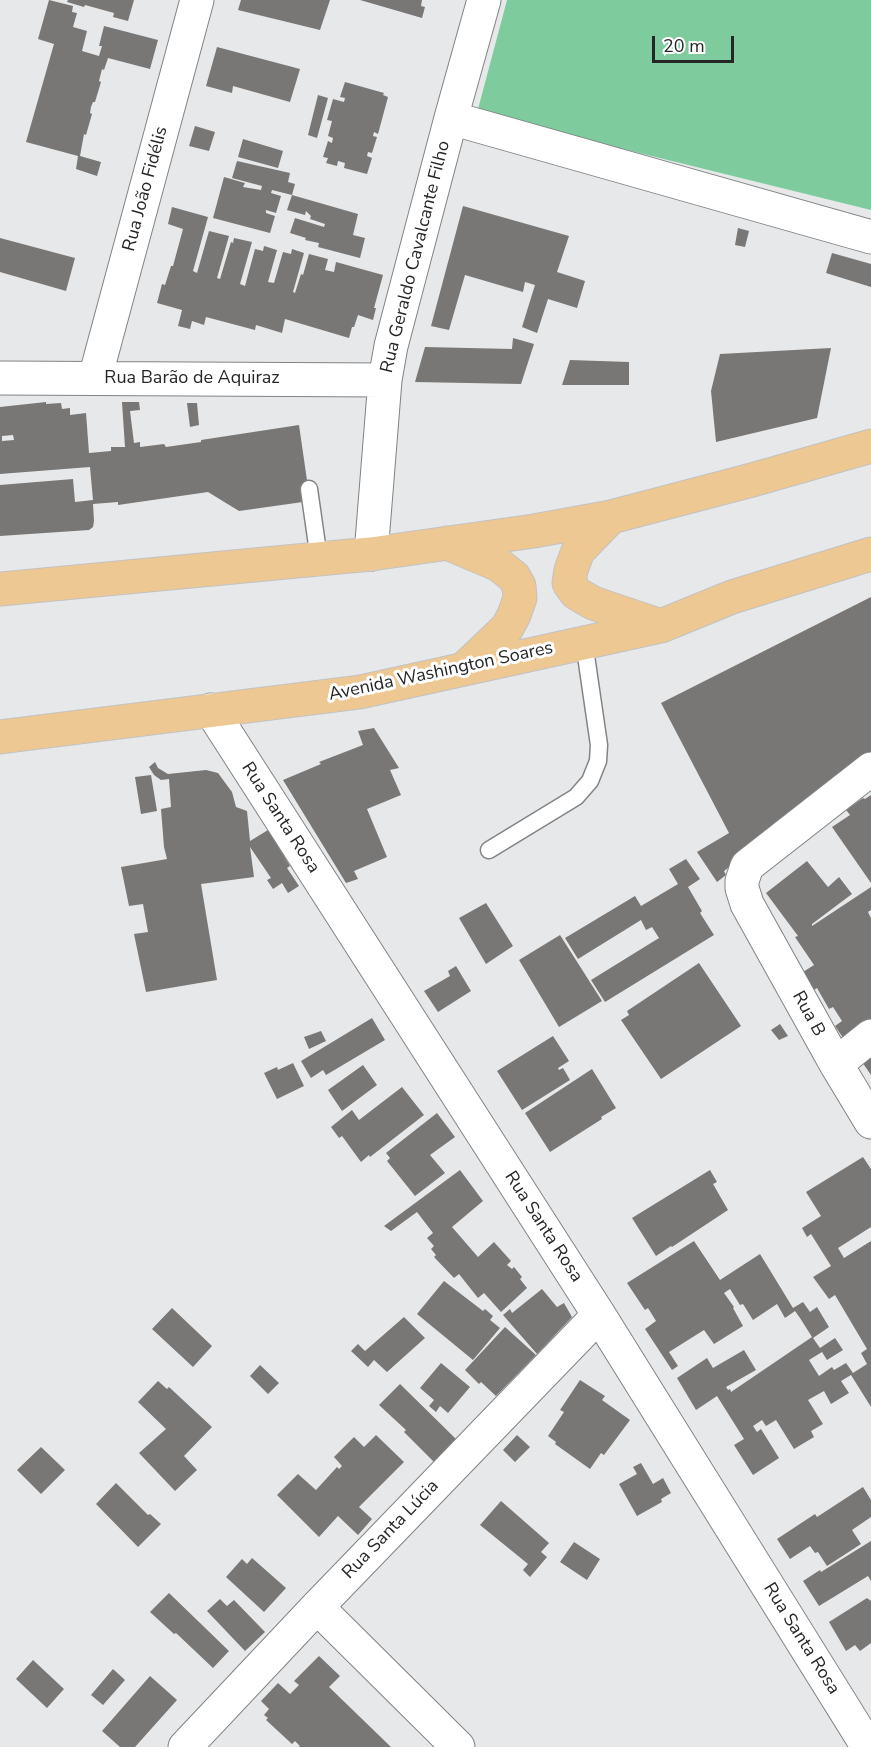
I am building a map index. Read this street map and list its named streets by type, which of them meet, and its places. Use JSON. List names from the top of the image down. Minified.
{"streets":{"highway":["Avenida Washington Soares"],"street":["Rua João Fidélis","Rua Geraldo Cavalcante Filho","Rua Barão de Aquiraz","Rua Santa Rosa","Rua B","Rua Santa Lúcia"]},"crossings":[["Rua João Fidélis","Rua Barão de Aquiraz"],["Rua Geraldo Cavalcante Filho","Rua Barão de Aquiraz"],["Avenida Washington Soares","Rua Santa Rosa"],["Rua Santa Rosa","Rua Santa Lúcia"]],"scale_bar":"20 m"}
